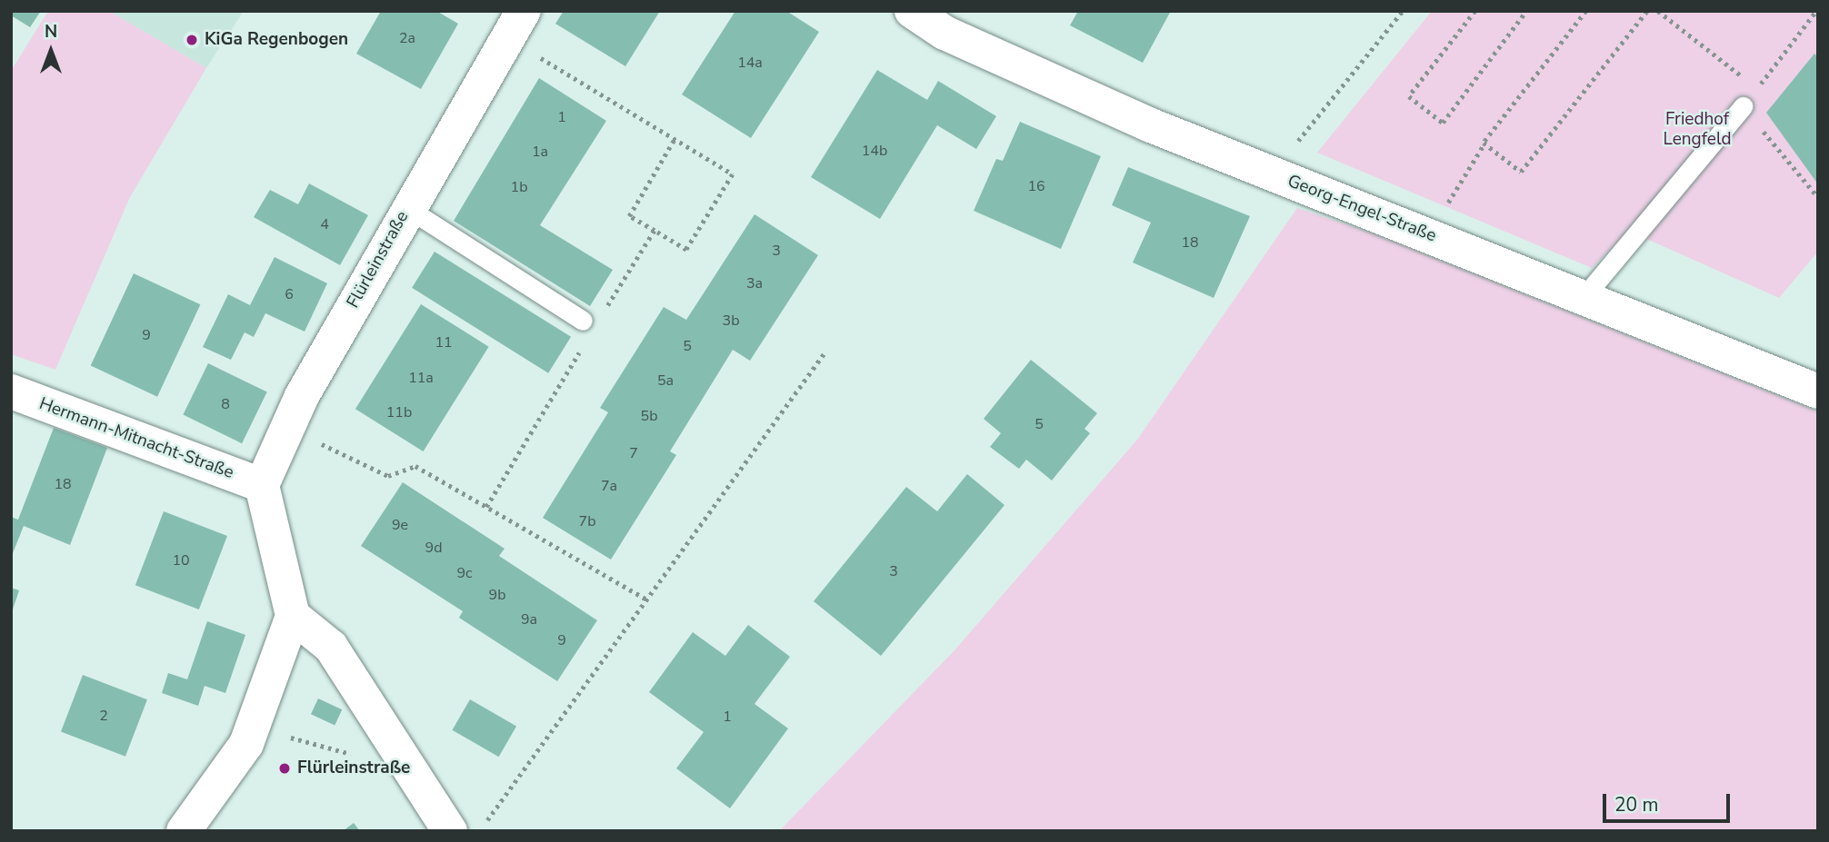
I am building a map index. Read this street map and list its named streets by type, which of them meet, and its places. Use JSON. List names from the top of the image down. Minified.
{"streets":{"street":["Georg-Engel-Straße","Flürleinstraße","Hermann-Mitnacht-Straße"]},"crossings":[["Flürleinstraße","Hermann-Mitnacht-Straße"]],"parks":["Friedhof Lengfeld"],"places":["KiGa Regenbogen","Flürleinstraße"],"house_numbers":["2a","14a","1","14b","1a","16","1b","4","18","3","3a","6","3b","9","11","5","11a","5a","8","11b","5b","5","7","18","7a","7b","9e","9d","10","3","9c","9b","9a","9","2","1"],"scale_bar":"20 m","north":"top"}
